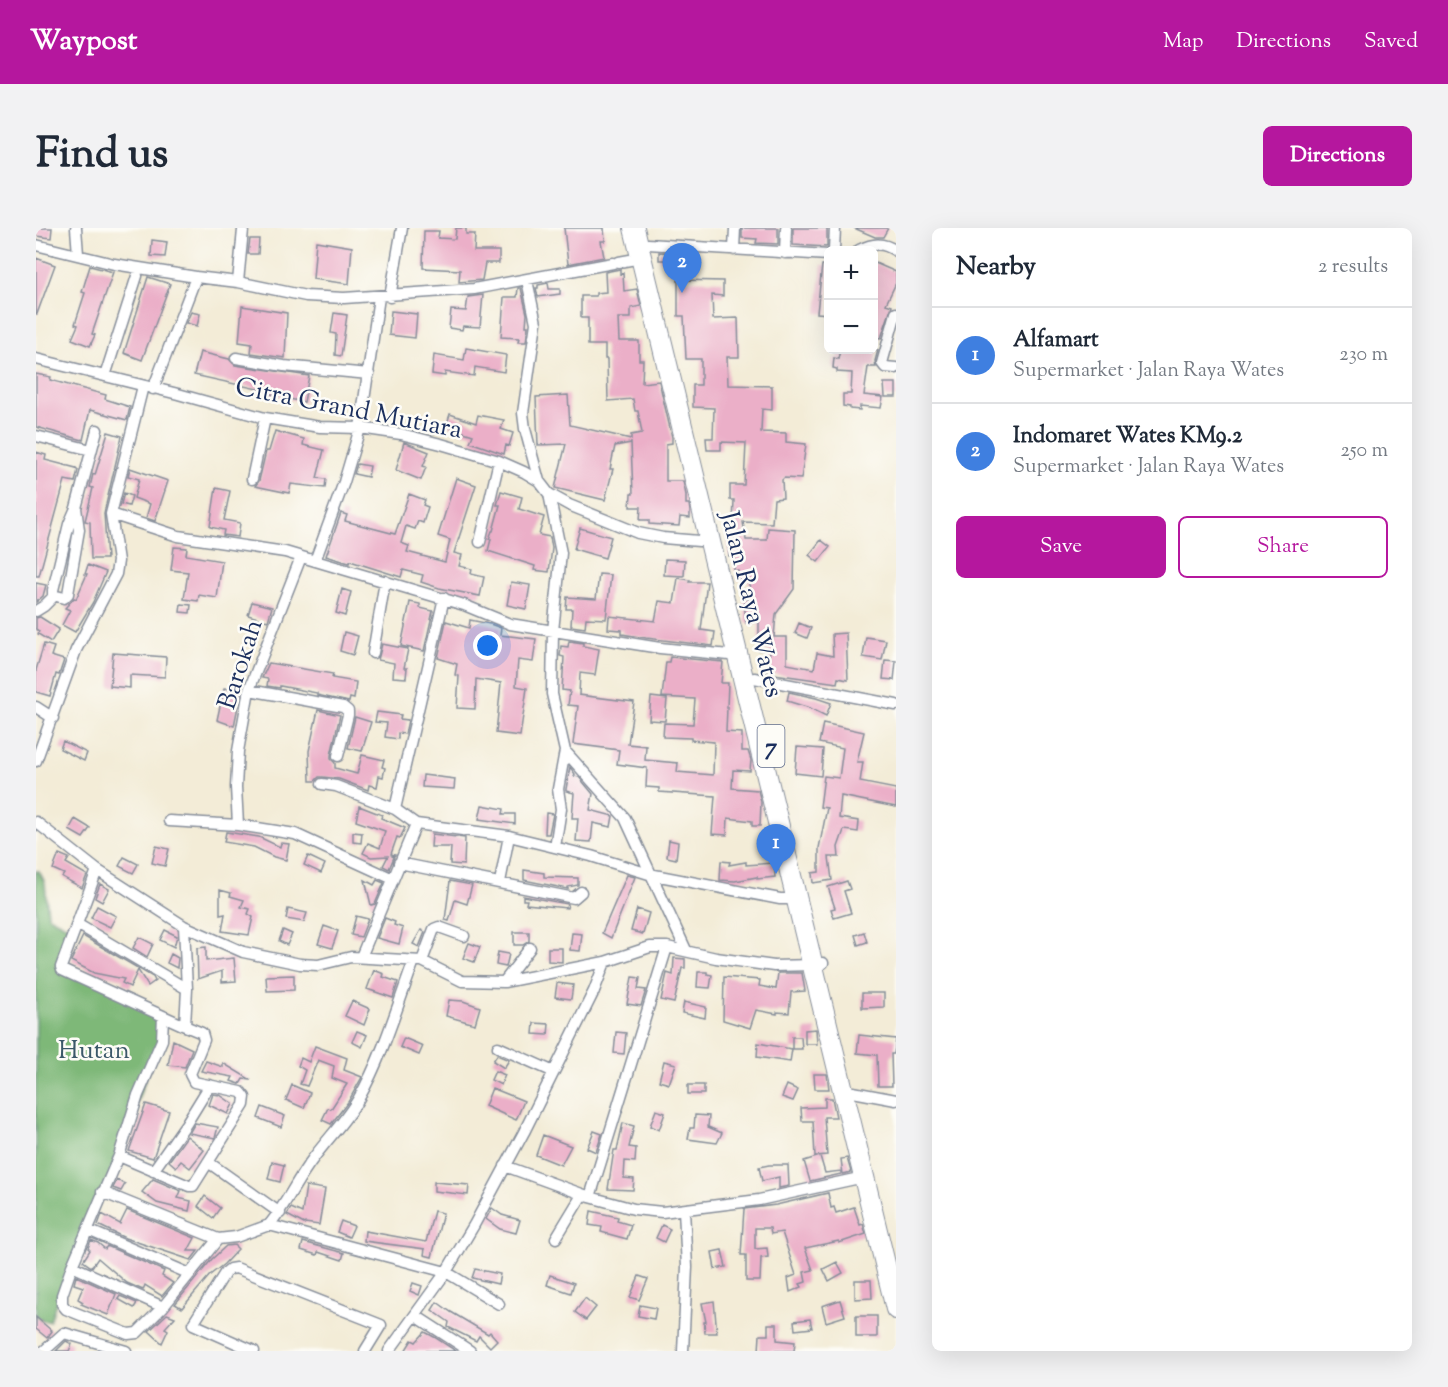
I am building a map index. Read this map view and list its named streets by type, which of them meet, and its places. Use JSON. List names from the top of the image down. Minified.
{"streets":{"highway":["Jalan Raya Wates","7"],"street":["Citra Grand Mutiara","Barokah"]},"crossings":[["Citra Grand Mutiara","Jalan Raya Wates"]],"parks":["Hutan"],"page":{"header":"Waypost","nav":["Map","Directions","Saved"],"title":"Find us","buttons":["Directions",["Save","Share"]],"heading":["Nearby","2 results"],"pins":["2","1"],"map_buttons":["+","−"],"list":[{"mark":"1","name":"Alfamart","note":"Supermarket · Jalan Raya Wates","value":"230 m"},{"mark":"2","name":"Indomaret Wates KM9.2","note":"Supermarket · Jalan Raya Wates","value":"250 m"}]}}
